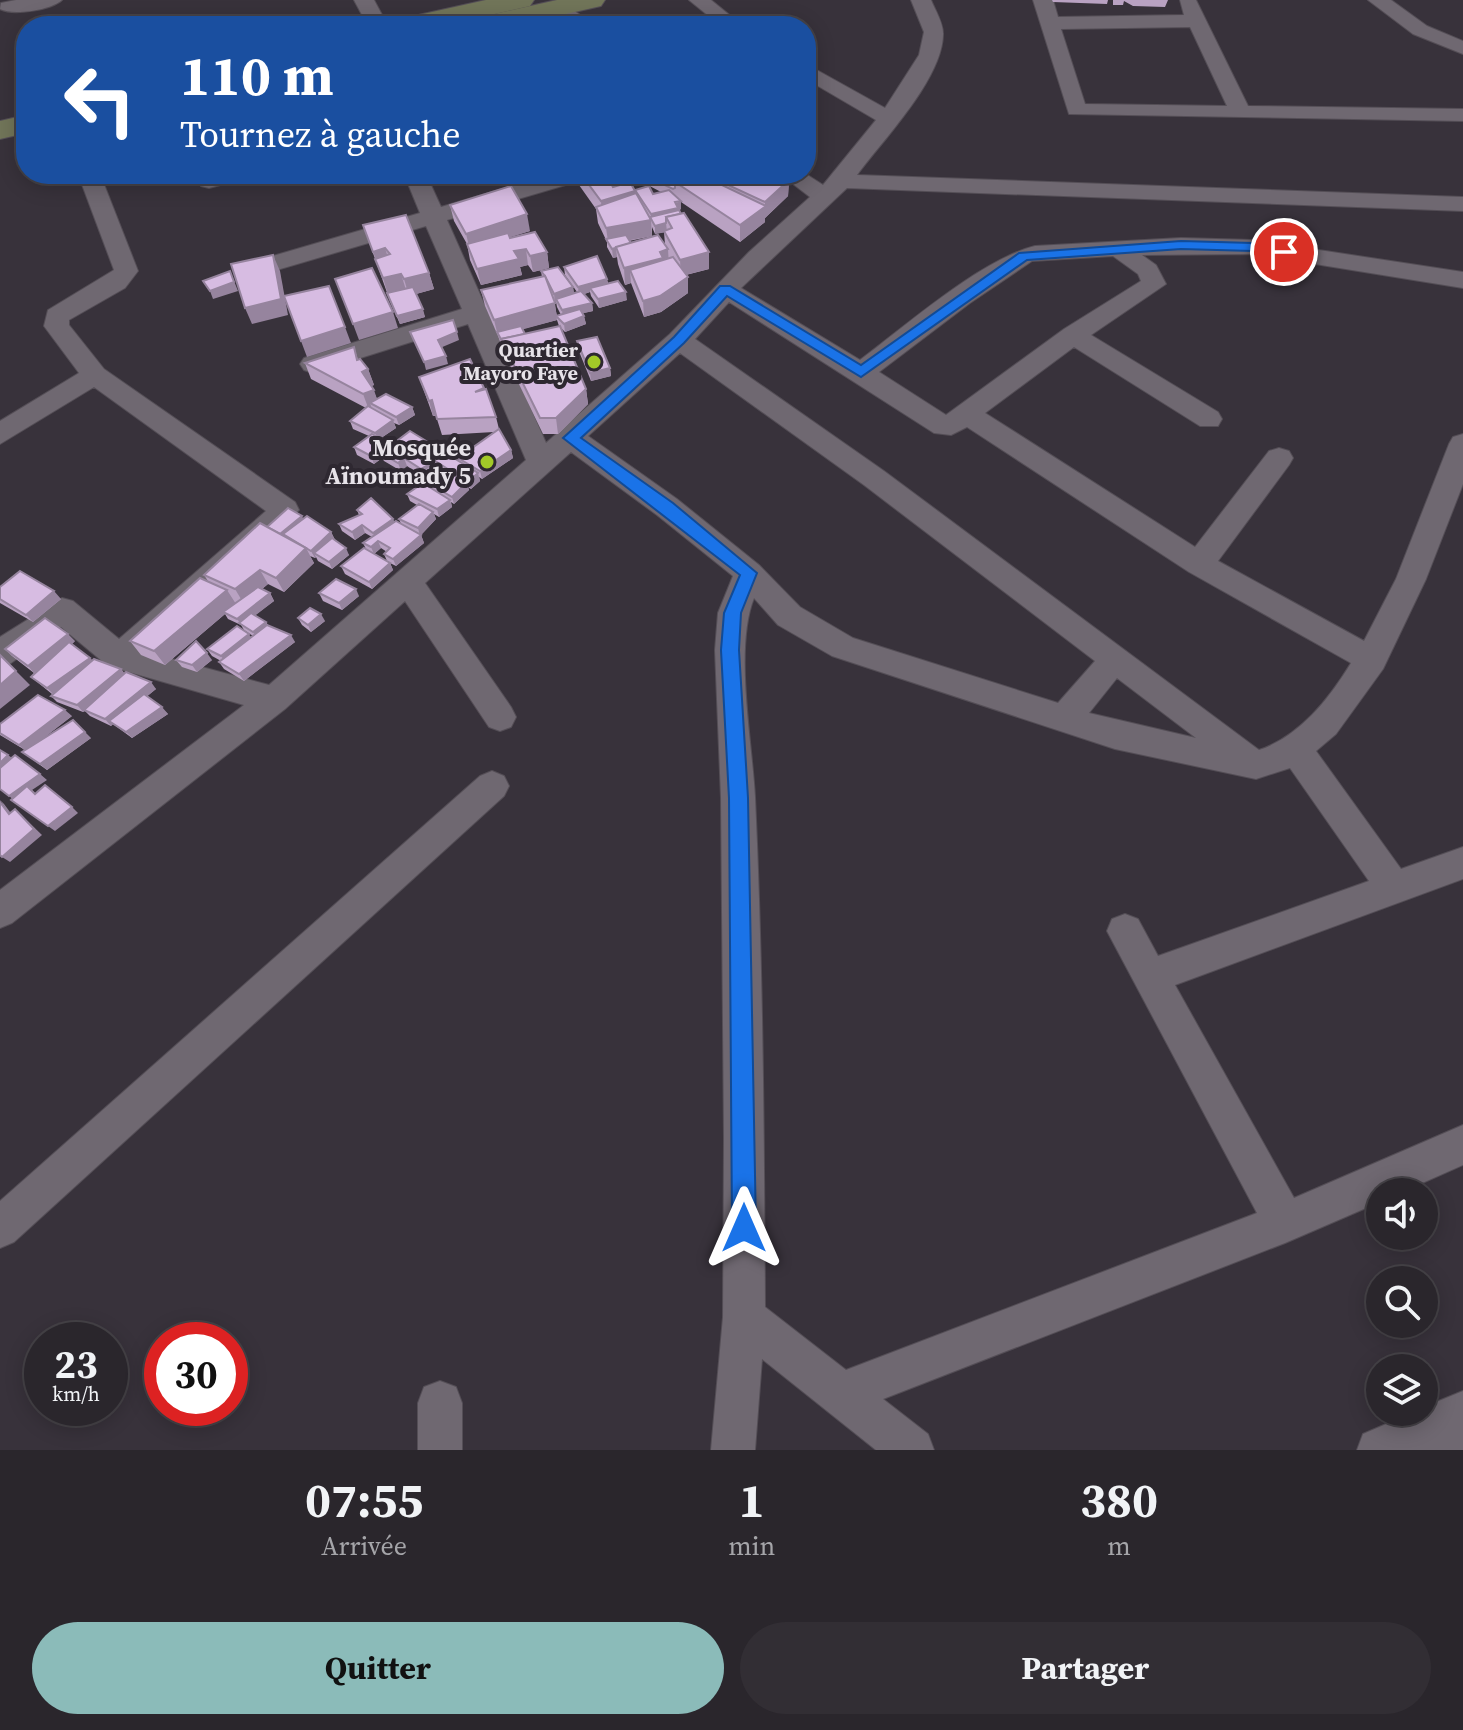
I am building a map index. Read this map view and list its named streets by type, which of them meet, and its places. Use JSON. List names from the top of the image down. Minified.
{"places":["Quartier Mayoro Faye","Mosquée Aïnoumady 5"],"page":{"turn":["110 m","Tournez à gauche"],"speed":"23 km/h","limit":"30","eta":["07:55","Arrivée","1","min","380","m"],"buttons":["Quitter","Partager"]}}
